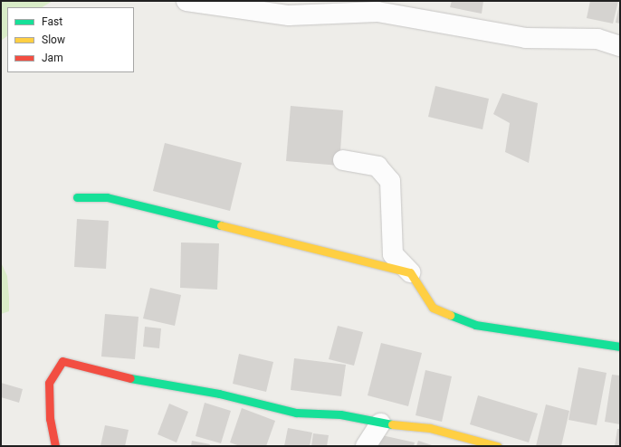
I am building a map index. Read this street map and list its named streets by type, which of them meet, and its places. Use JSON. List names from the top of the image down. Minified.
{"legend":["Fast","Slow","Jam"]}
